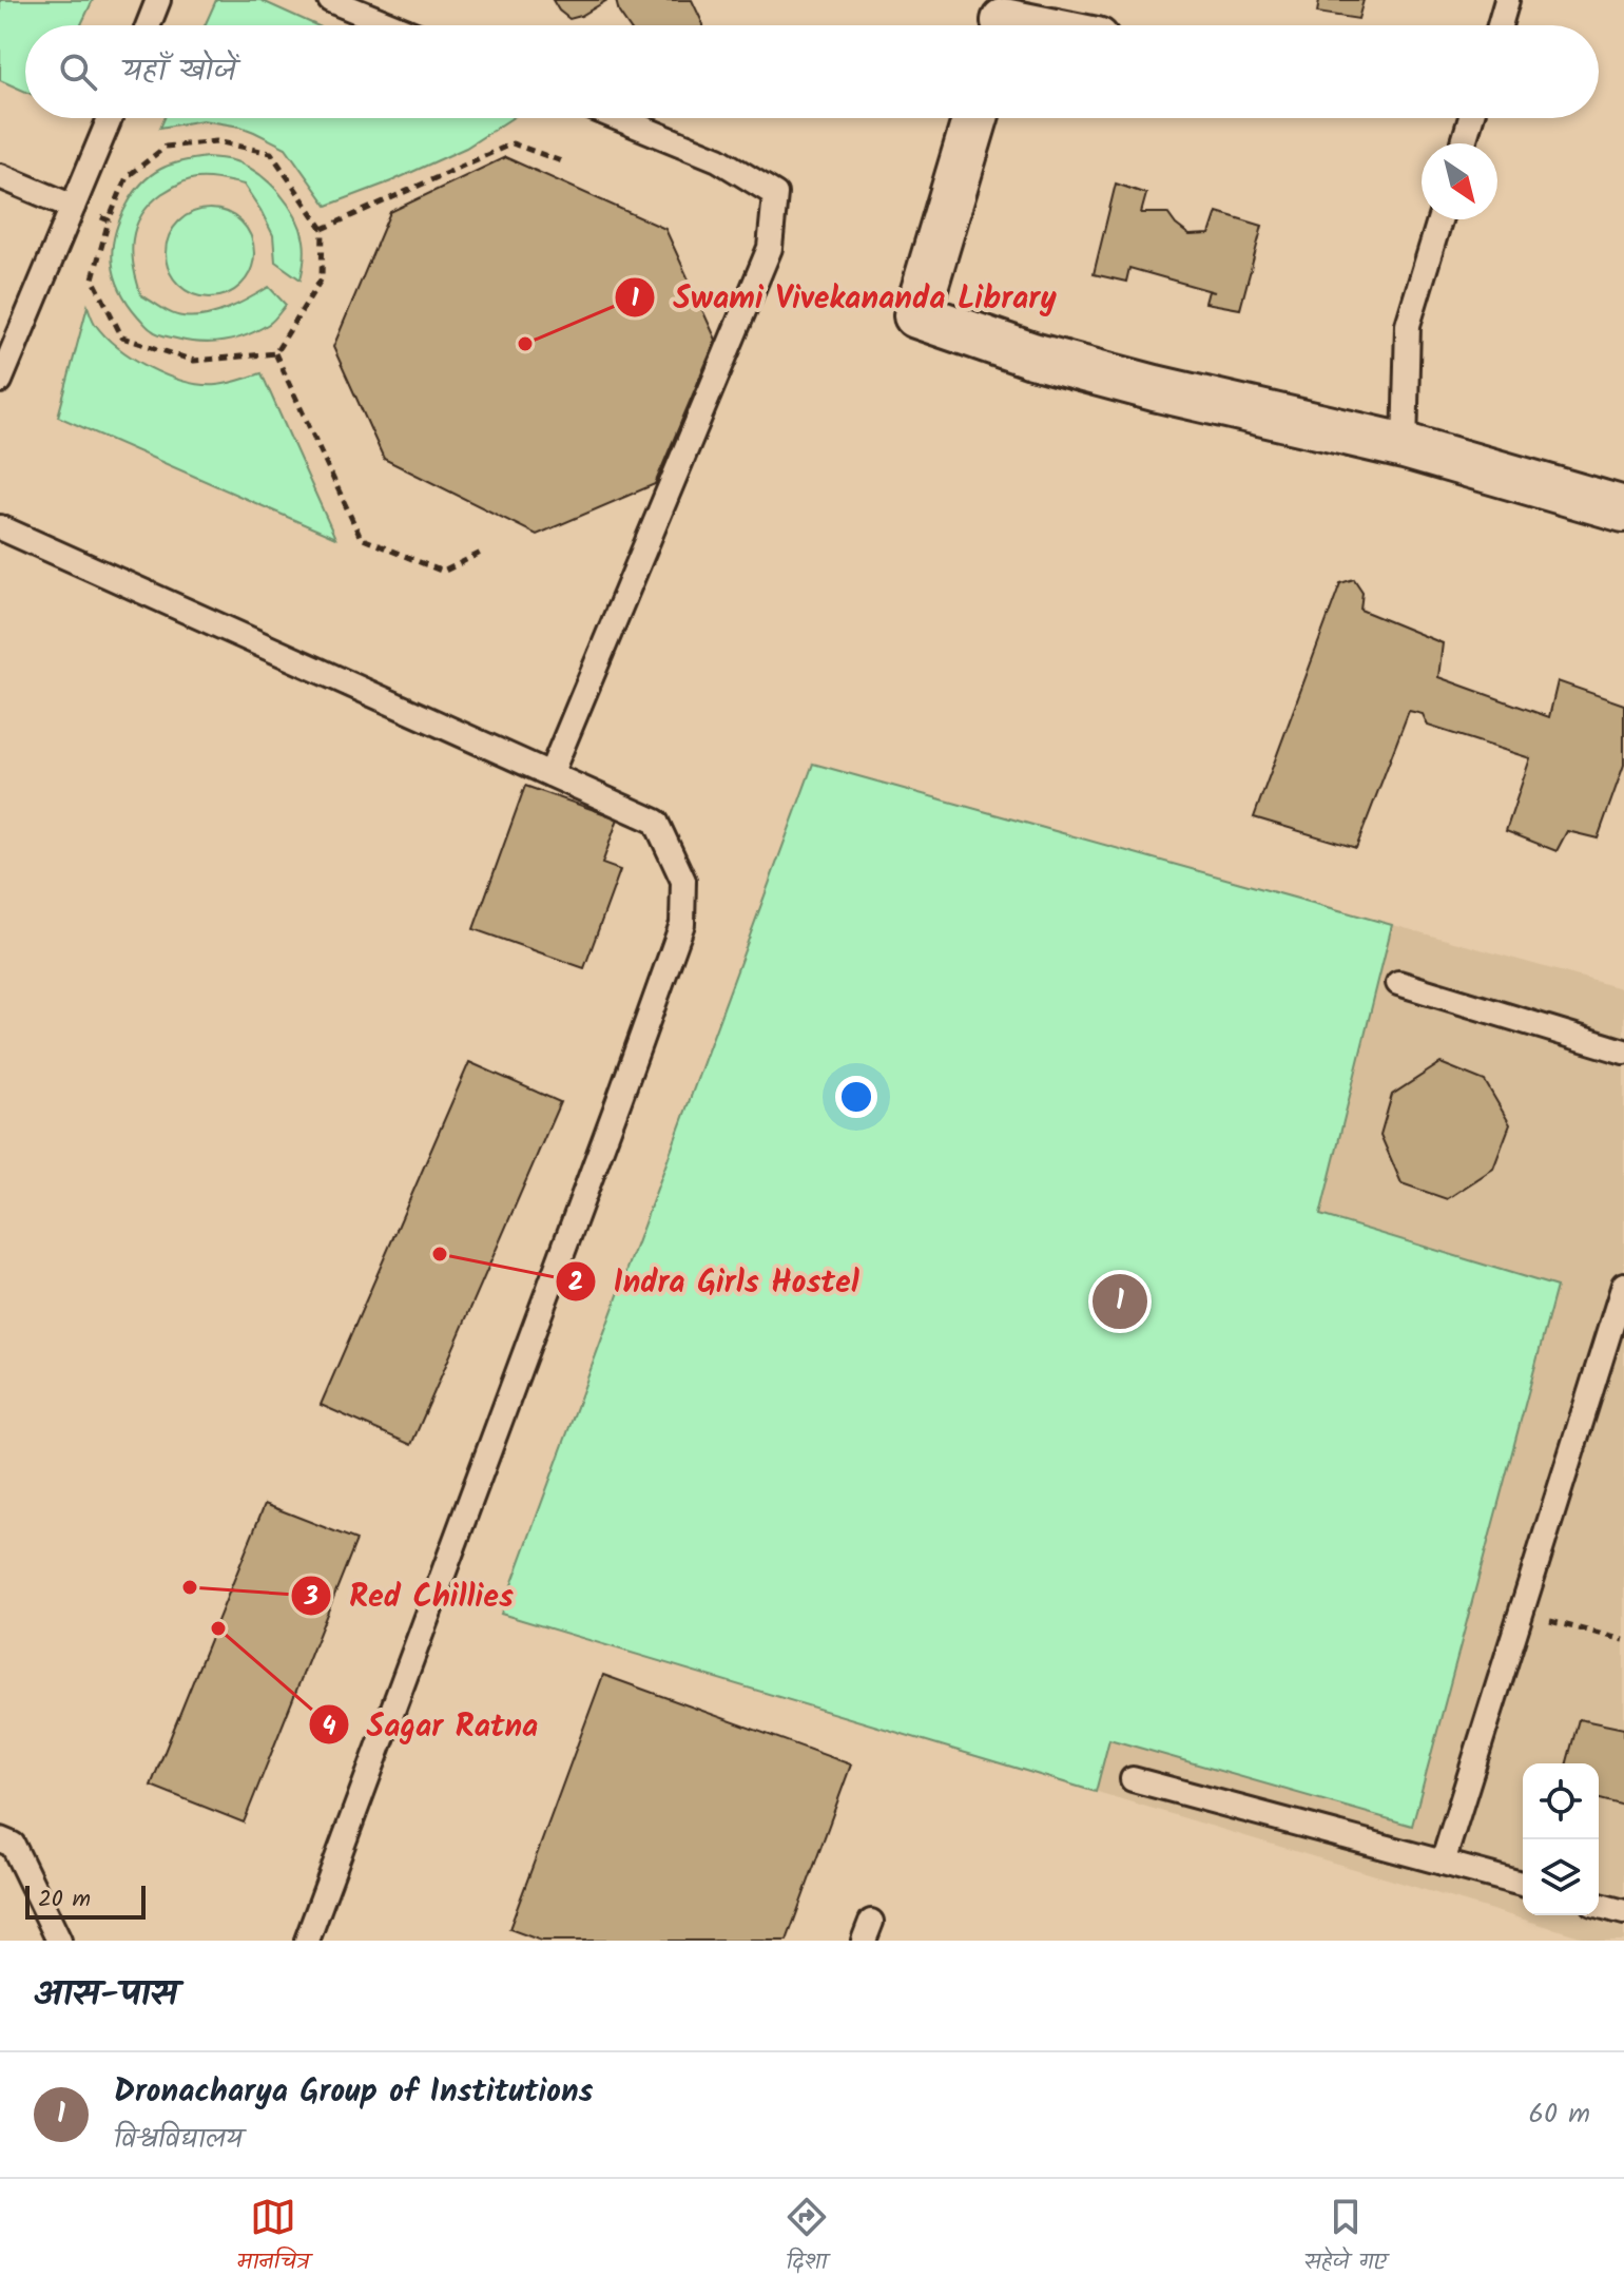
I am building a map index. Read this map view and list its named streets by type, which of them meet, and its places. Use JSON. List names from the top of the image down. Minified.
{"places":["Swami Vivekananda Library","Indra Girls Hostel","Red Chillies","Sagar Ratna"],"scale_bar":"20 m","north":"bottom right","page":{"search":"यहाँ खोजें","pins":"1","scale":"20 m","heading":"आस-पास","list":[{"mark":"1","name":"Dronacharya Group of Institutions","note":"विश्वविद्यालय","value":"60 m"}],"nav":["मानचित्र","दिशा","सहेजे गए"]}}
